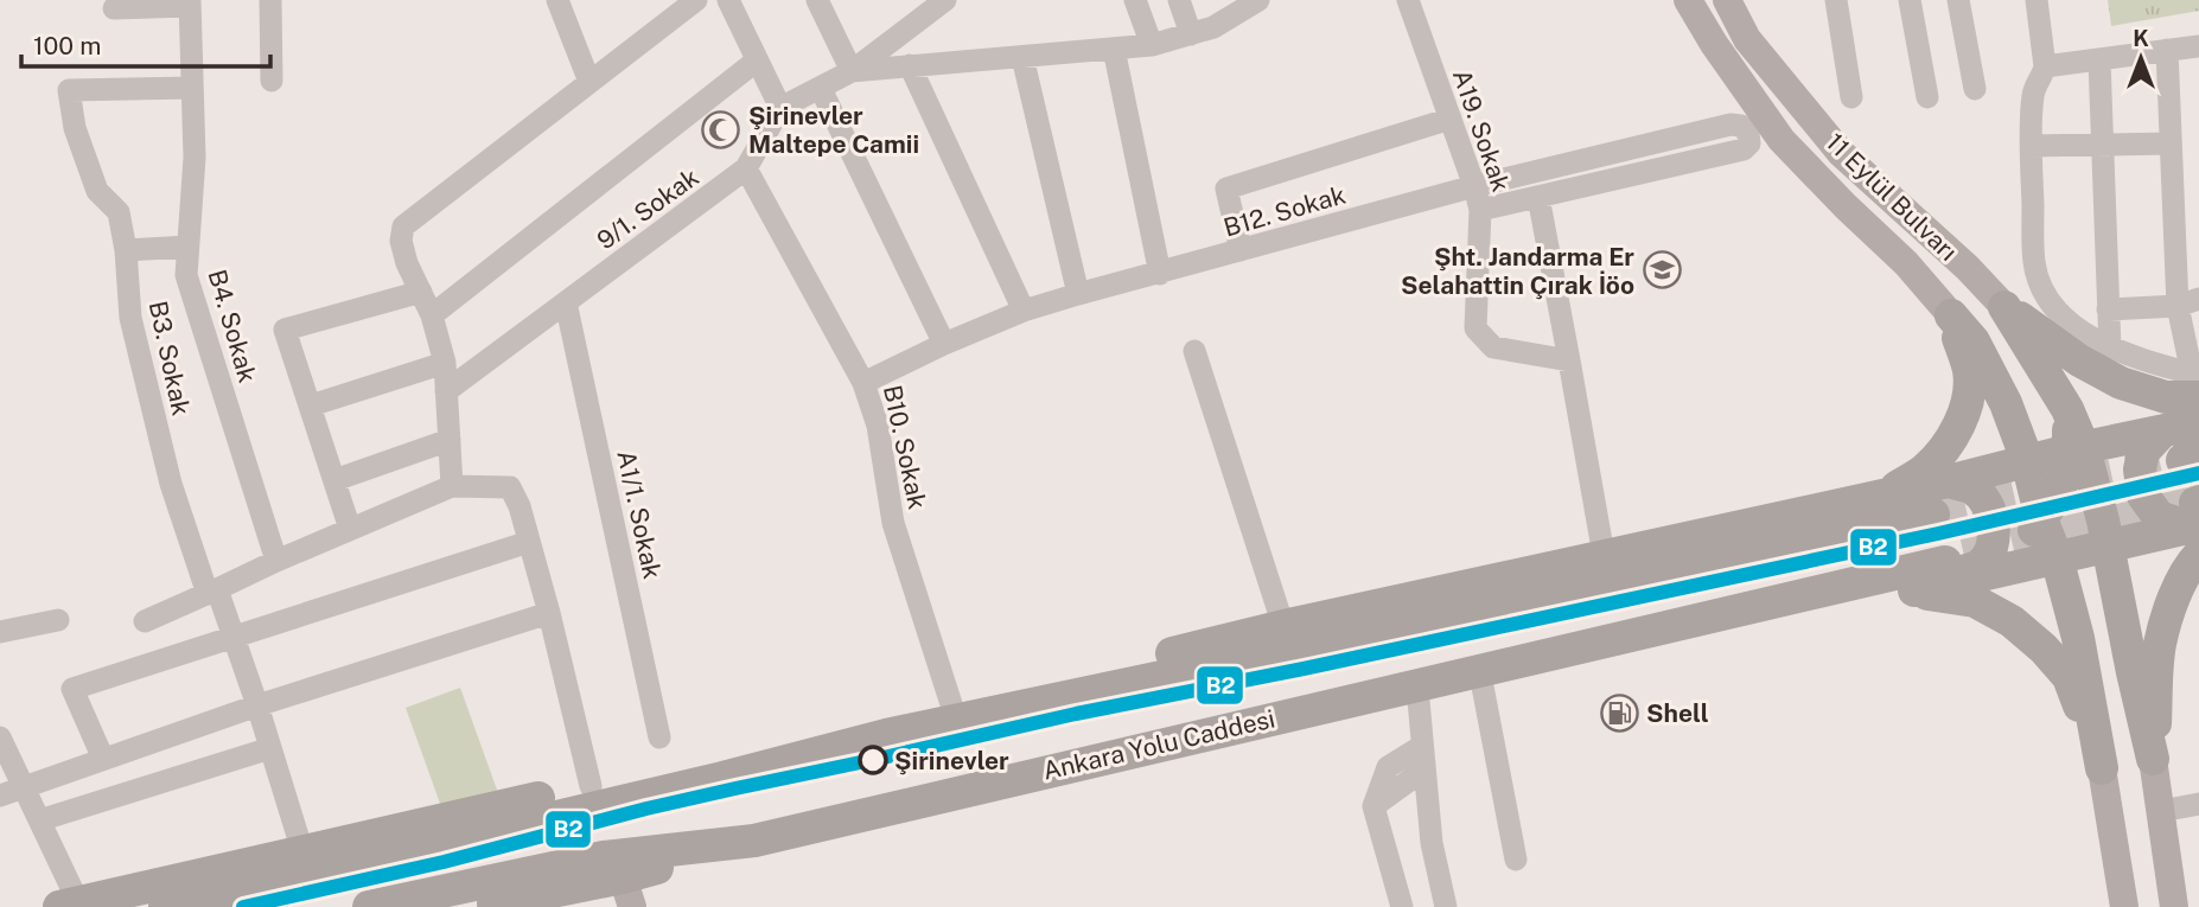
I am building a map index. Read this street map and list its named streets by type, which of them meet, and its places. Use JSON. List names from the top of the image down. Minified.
{"streets":{"highway":["Ankara Yolu Caddesi"],"main road":["11 Eylül Bulvarı"],"street":["A19. Sokak","9/1. Sokak","B12. Sokak","B4. Sokak","B3. Sokak","B10. Sokak","A1/1. Sokak"]},"crossings":[["A19. Sokak","B12. Sokak"],["9/1. Sokak","B10. Sokak"],["9/1. Sokak","A1/1. Sokak"],["B12. Sokak","B10. Sokak"],["B4. Sokak","B3. Sokak"]],"places":{"mosque":["Şirinevler Maltepe Camii"],"school or university":["Şht. Jandarma Er Selahattin Çırak İöo"],"fuel station":["Shell"],"other":["Şirinevler"]},"lines":["transit line B2"],"scale_bar":"100 m","north":"top"}
